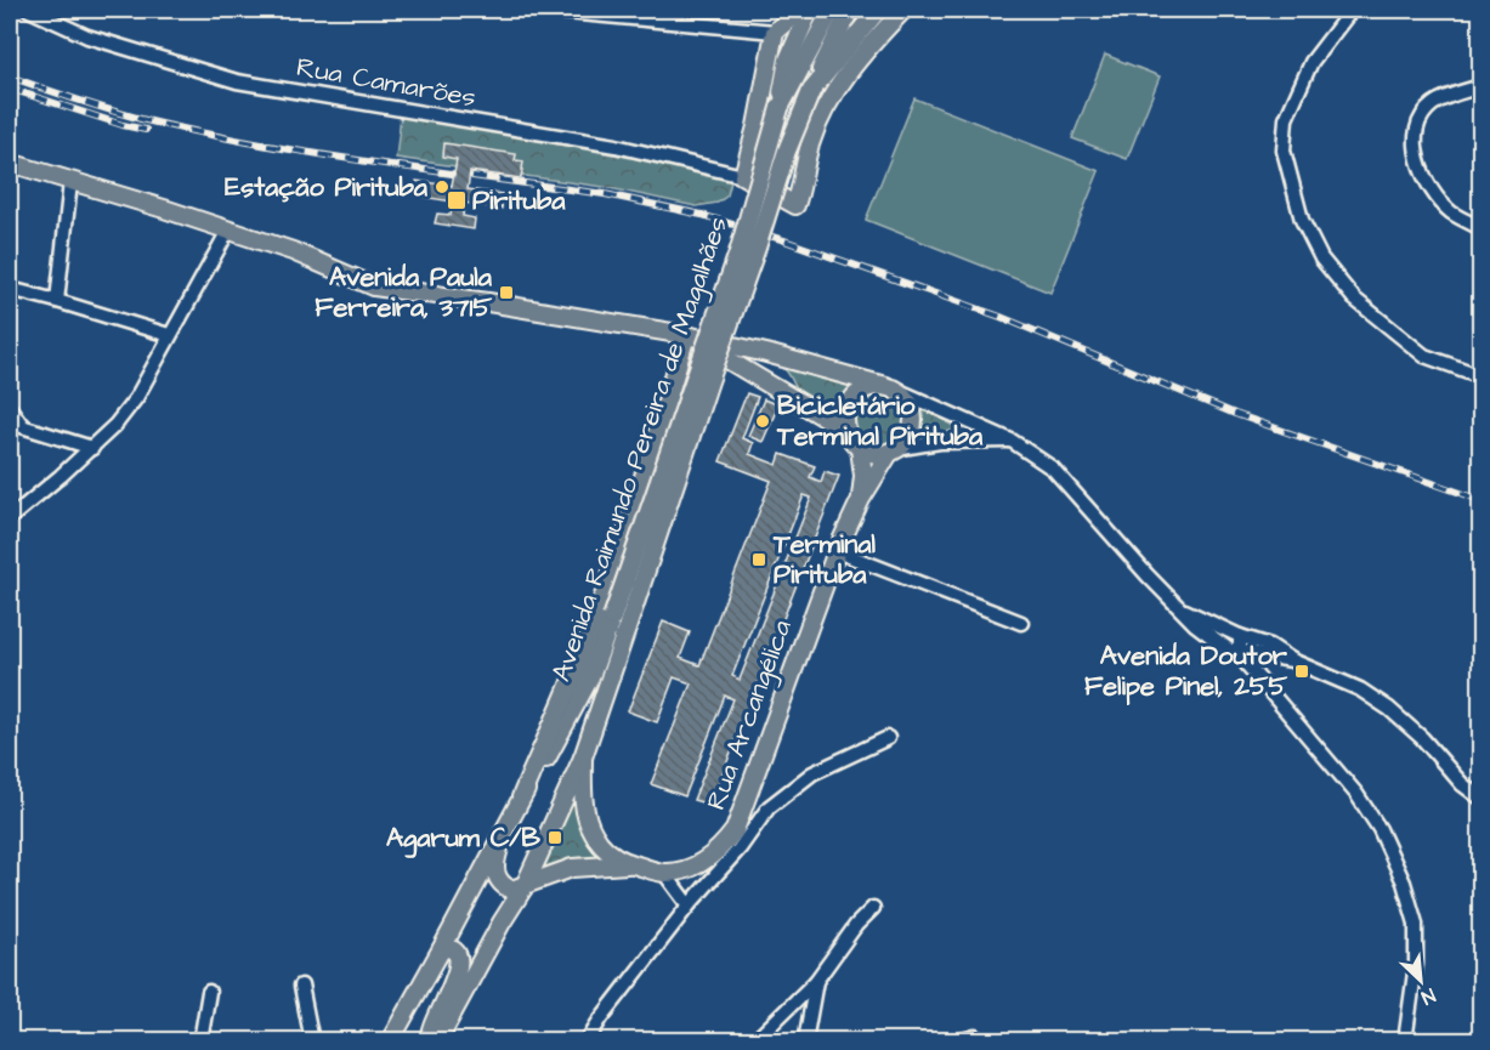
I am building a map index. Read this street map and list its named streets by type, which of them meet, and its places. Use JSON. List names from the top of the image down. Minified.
{"streets":{"main road":["Avenida Raimundo Pereira de Magalhães","Rua Arcangélica"],"street":["Rua Camarões"]},"places":{"other":["Estação Pirituba","Bicicletário Terminal Pirituba"],"transit":["Pirituba","Avenida Paula Ferreira, 3715","Terminal Pirituba","Avenida Doutor Felipe Pinel, 255","Agarum C/B"]},"north":"bottom right"}
